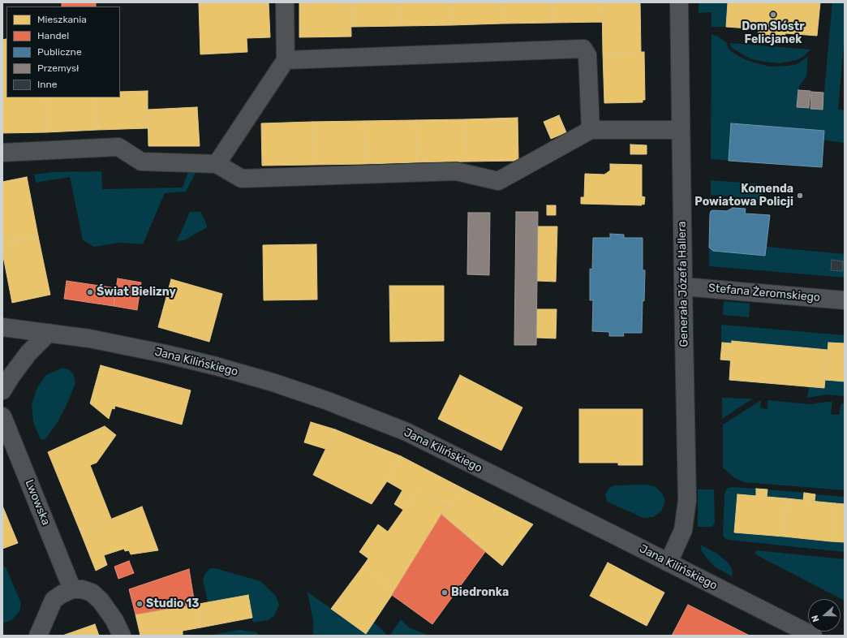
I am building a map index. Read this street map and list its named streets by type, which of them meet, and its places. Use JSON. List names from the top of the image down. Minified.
{"streets":{"street":["Generała Józefa Hallera","Stefana Żeromskiego","Jana Kilińskiego","Lwowska"]},"crossings":[["Generała Józefa Hallera","Stefana Żeromskiego"],["Generała Józefa Hallera","Jana Kilińskiego"]],"places":["Dom SIóstr Felicjanek","Komenda Powiatowa Policji","Świat Bielizny","Biedronka","Studio 13"],"legend":["Mieszkania","Handel","Publiczne","Przemysł","Inne"],"north":"left"}
